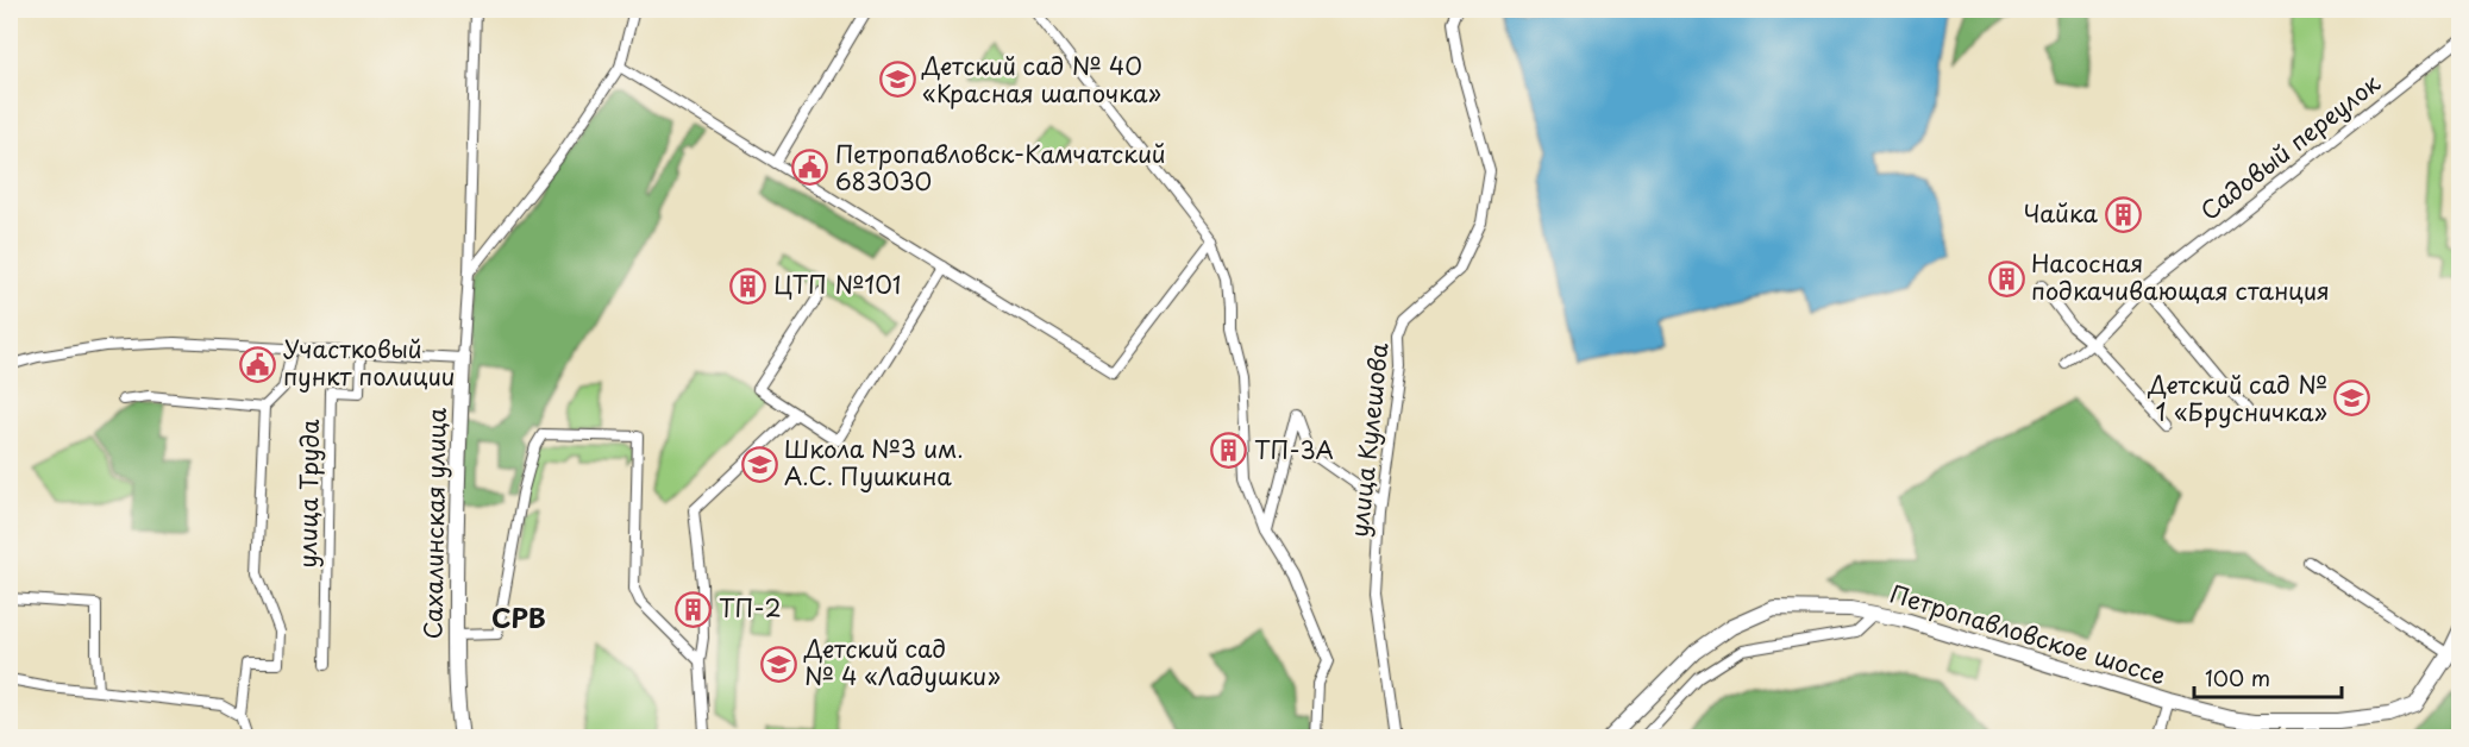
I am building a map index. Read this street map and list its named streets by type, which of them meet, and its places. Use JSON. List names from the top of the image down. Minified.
{"streets":{"main road":["Сахалинская улица","Петропавловское шоссе"],"street":["Садовый переулок","улица Кулешова","улица Труда"]},"districts":["СРВ"],"places":{"school or university":["Детский сад № 40 «Красная шапочка»","Детский сад № 1 «Брусничка»","Школа №3 им. А.С. Пушкина","Детский сад № 4 «Ладушки»"],"public building":["Петропавловск-Камчатский 683030","Участковый пункт полиции"],"building":["Чайка","Насосная подкачивающая станция","ЦТП №101","ТП-3А","ТП-2"]},"scale_bar":"100 m"}
